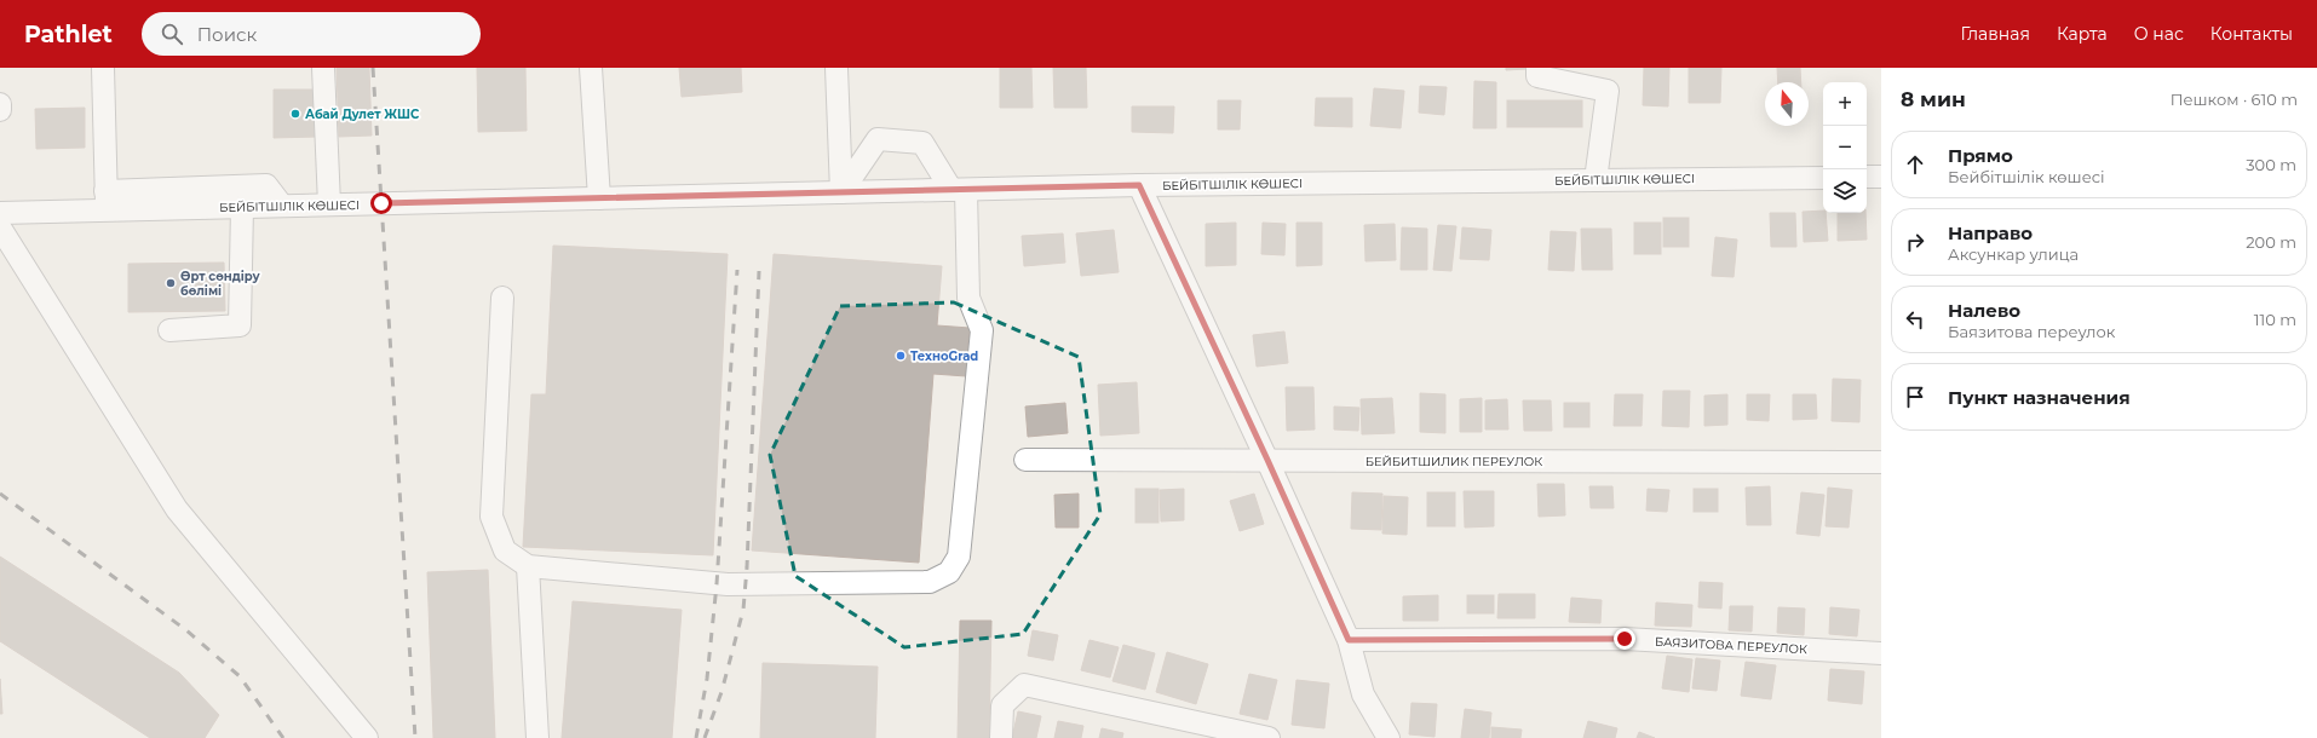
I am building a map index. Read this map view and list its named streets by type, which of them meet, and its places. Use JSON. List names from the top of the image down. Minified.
{"streets":{"street":["БЕЙБІТШІЛІК КӨШЕСІ","БЕЙБИТШИЛИК ПЕРЕУЛОК","БАЯЗИТОВА ПЕРЕУЛОК"]},"places":["Абай Дулет ЖШС","Өрт сөндіру бөлімі","ТехноGrad"],"north":"top","page":{"header":"Pathlet","search":"Поиск","nav":["Главная","Карта","О нас","Контакты"],"heading":["8 мин","Пешком · 610 m"],"map_buttons":["+","−"],"list":[["Прямо","Бейбітшілік көшесі","300 m"],["Направо","Аксункар улица","200 m"],["Налево","Баязитова переулок","110 m"],"Пункт назначения"]}}
